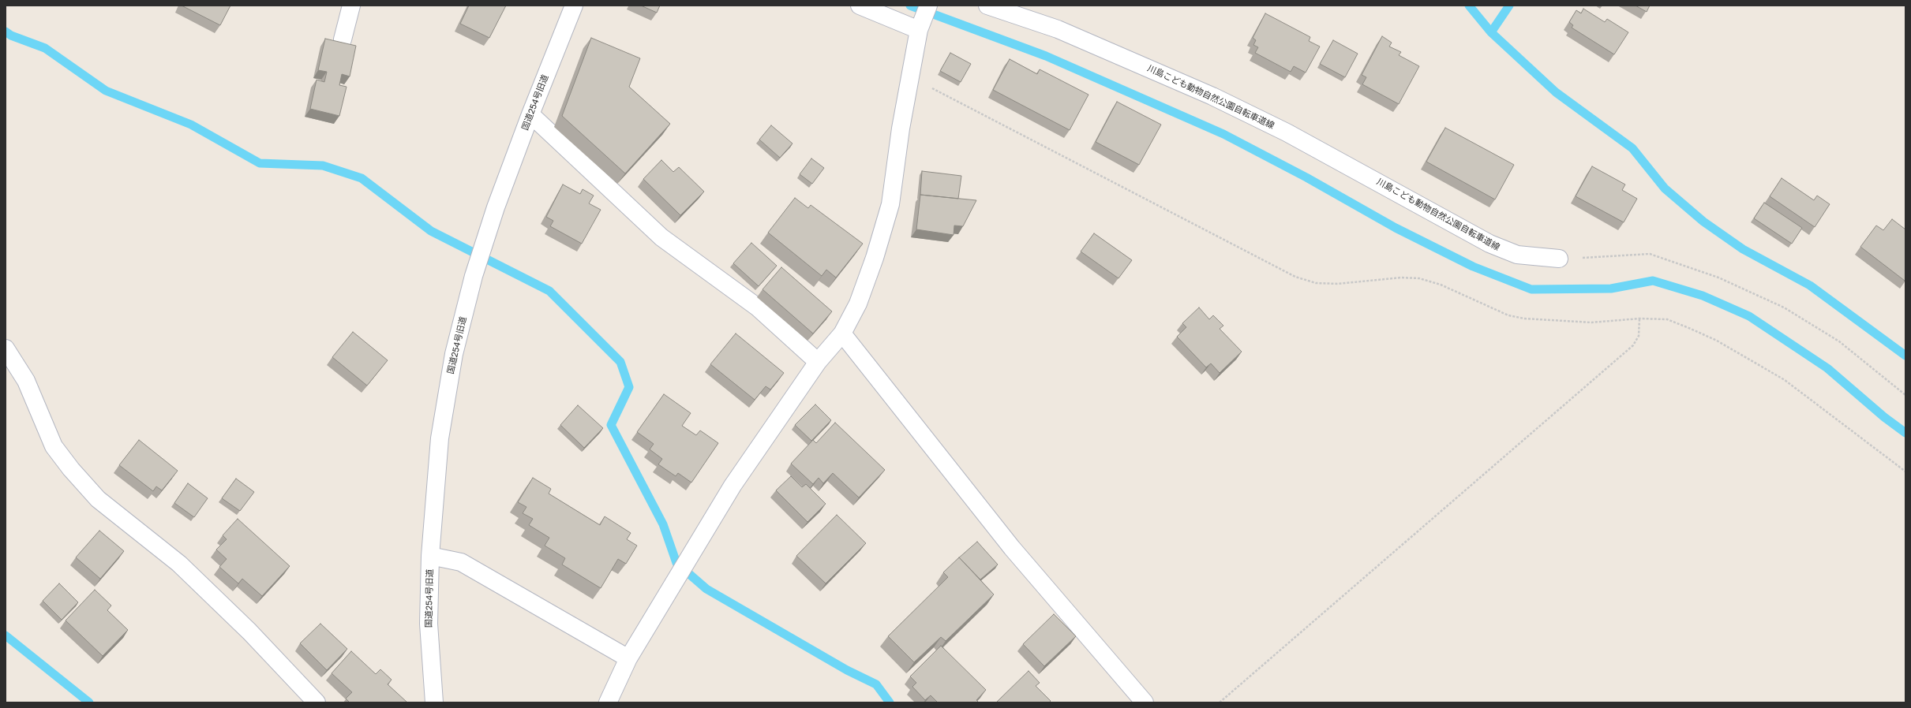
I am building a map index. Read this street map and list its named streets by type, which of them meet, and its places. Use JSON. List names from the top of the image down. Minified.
{"streets":{"street":["川島こども動物自然公園自転車道線","国道254号旧道"]}}
